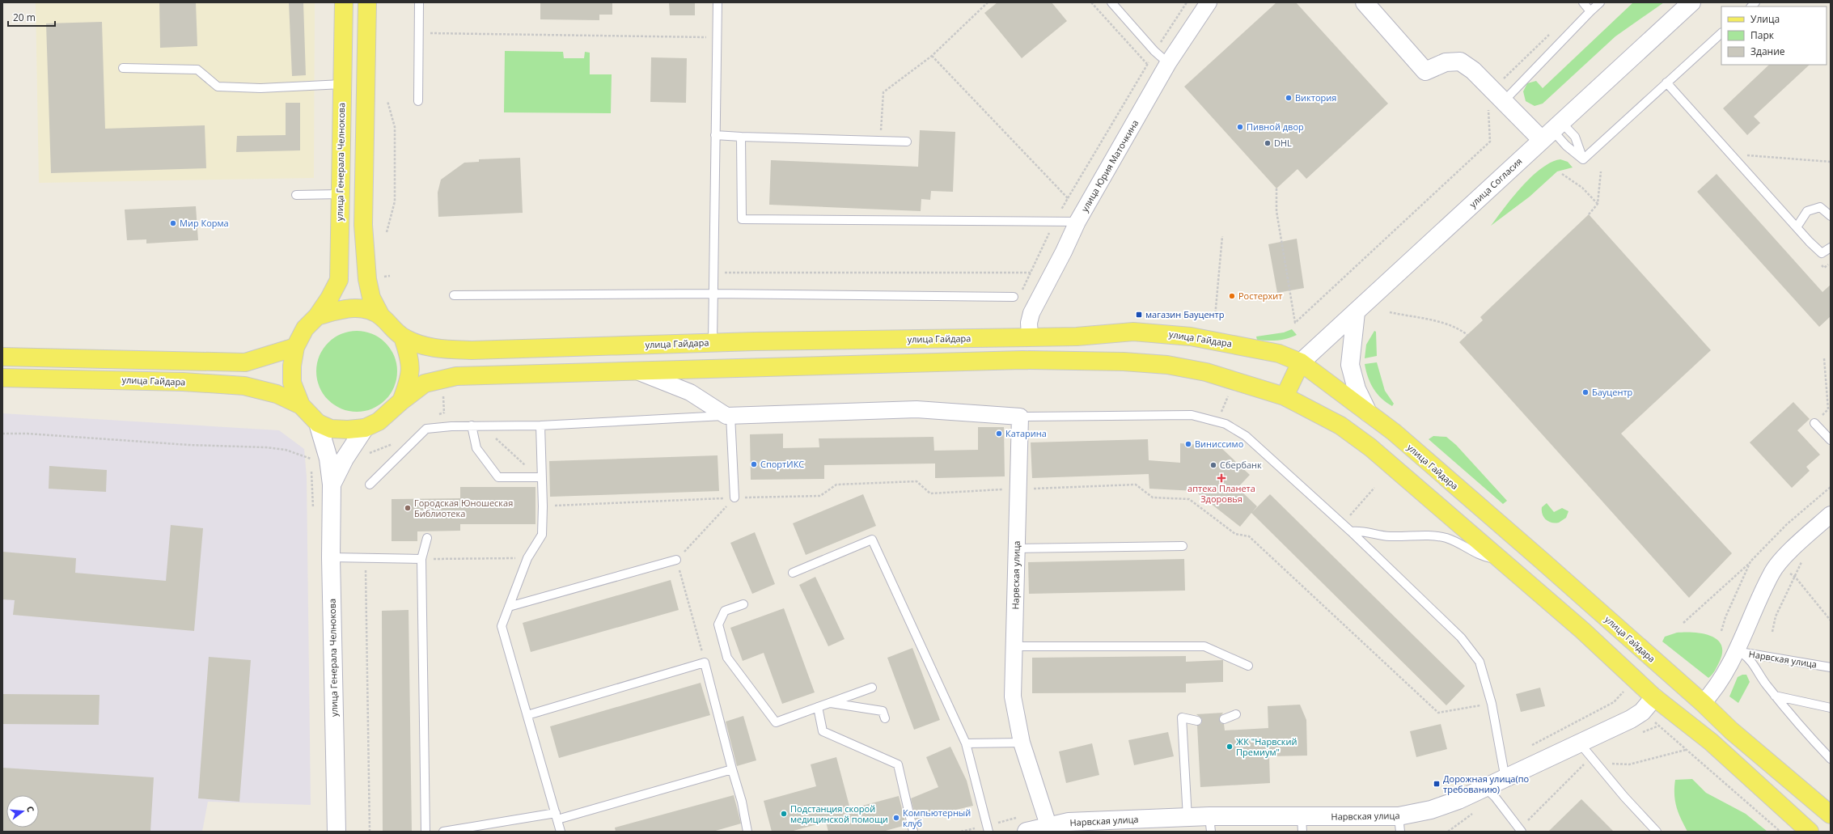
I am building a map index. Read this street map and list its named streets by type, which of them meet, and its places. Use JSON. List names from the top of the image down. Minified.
{"streets":{"main road":["улица Генерала Челнокова","улица Согласия","улица Гайдара","Нарвская улица"],"street":["улица Юрия Маточкина"]},"crossings":[["улица Генерала Челнокова","улица Гайдара"],["улица Юрия Маточкина","улица Гайдара"],["улица Согласия","улица Гайдара"],["улица Гайдара","Нарвская улица"]],"places":{"other":["Виктория","Пивной двор","DHL","Мир Корма","Ростерхит","Бауцентр","Катарина","Виниссимо","СпортИКС","Сбербанк","Городская Юношеская Библиотека","ЖК \"Нарвский Премиум\"","Подстанция скорой медицинской помощи","Компьютерный клуб"],"transit":["магазин Бауцентр","Дорожная улица(по требованию)"],"health":["аптека Планета Здоровья"]},"legend":["Улица","Парк","Здание"],"scale_bar":"20 m","north":"right"}
